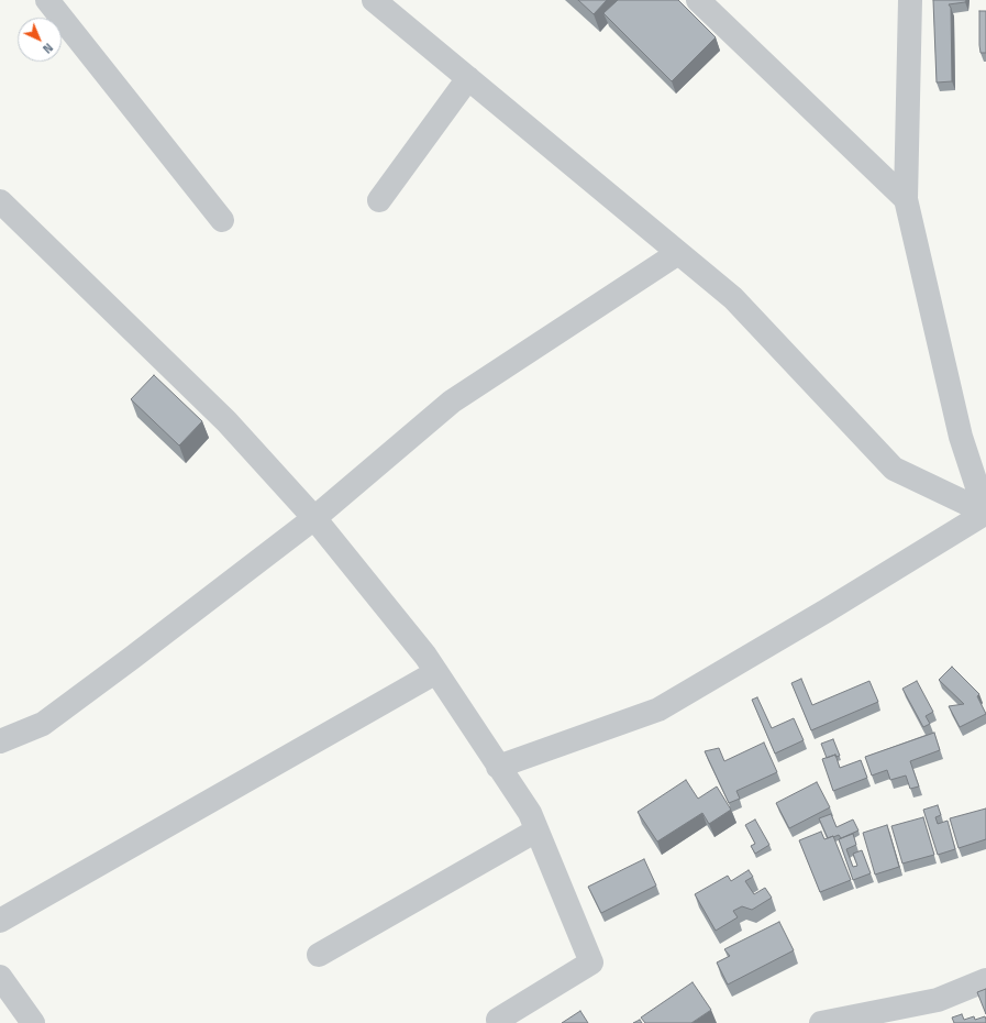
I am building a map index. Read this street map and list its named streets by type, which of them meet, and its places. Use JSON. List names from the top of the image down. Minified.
{"north":"bottom right"}
